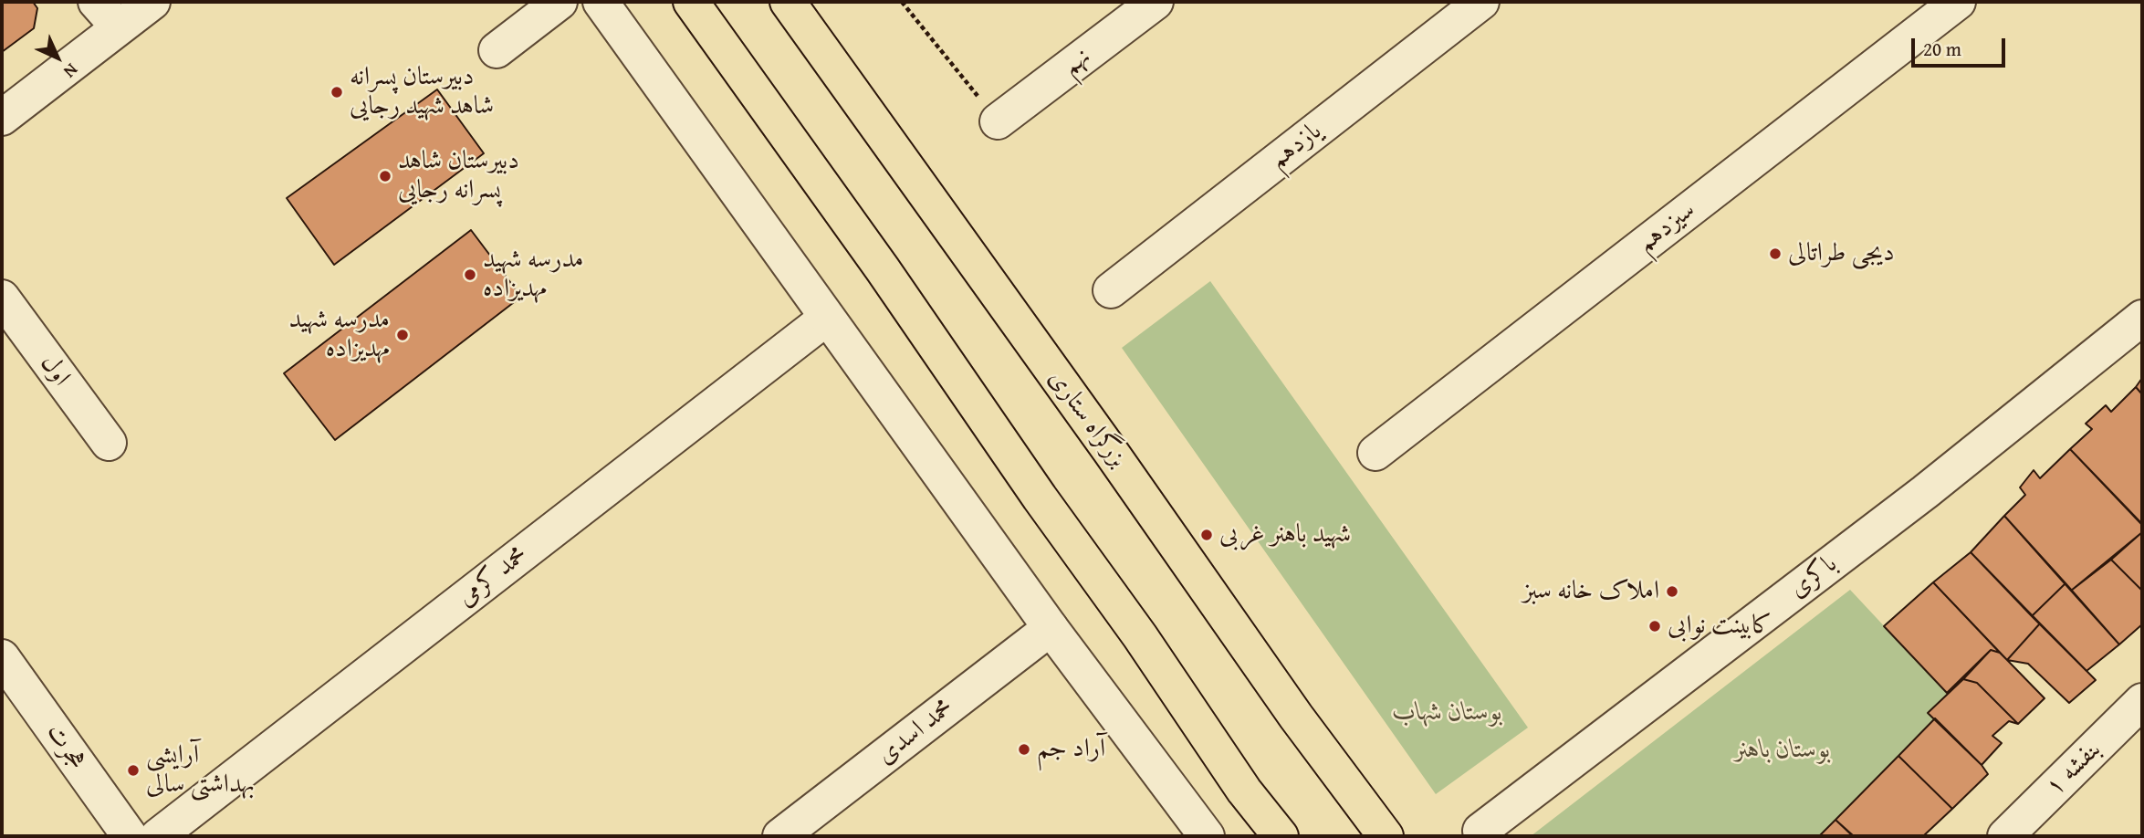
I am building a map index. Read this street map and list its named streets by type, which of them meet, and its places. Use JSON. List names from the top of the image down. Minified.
{"streets":{"highway":["بزرگراه ستاری"],"street":["نهم","یازدهم","سیزدهم","اول","محمد کرمی","باکری","محمد اسدی","هجرت","بنفشه ۱"]},"parks":["بوستان شهاب","بوستان باهنر"],"places":["دبیرستان پسرانه شاهد شهید رجایی","دبیرستان شاهد پسرانه رجایی","دیجی طراتالی","مدرسه شهيد مهديزاده","مدرسه شهید مهدیزاده","شهید باهنر غربی","املاک خانه سبز","کابینت نوابی","آراد جم","آرایشی بهداشتی سالی"],"scale_bar":"20 m","north":"bottom right"}
